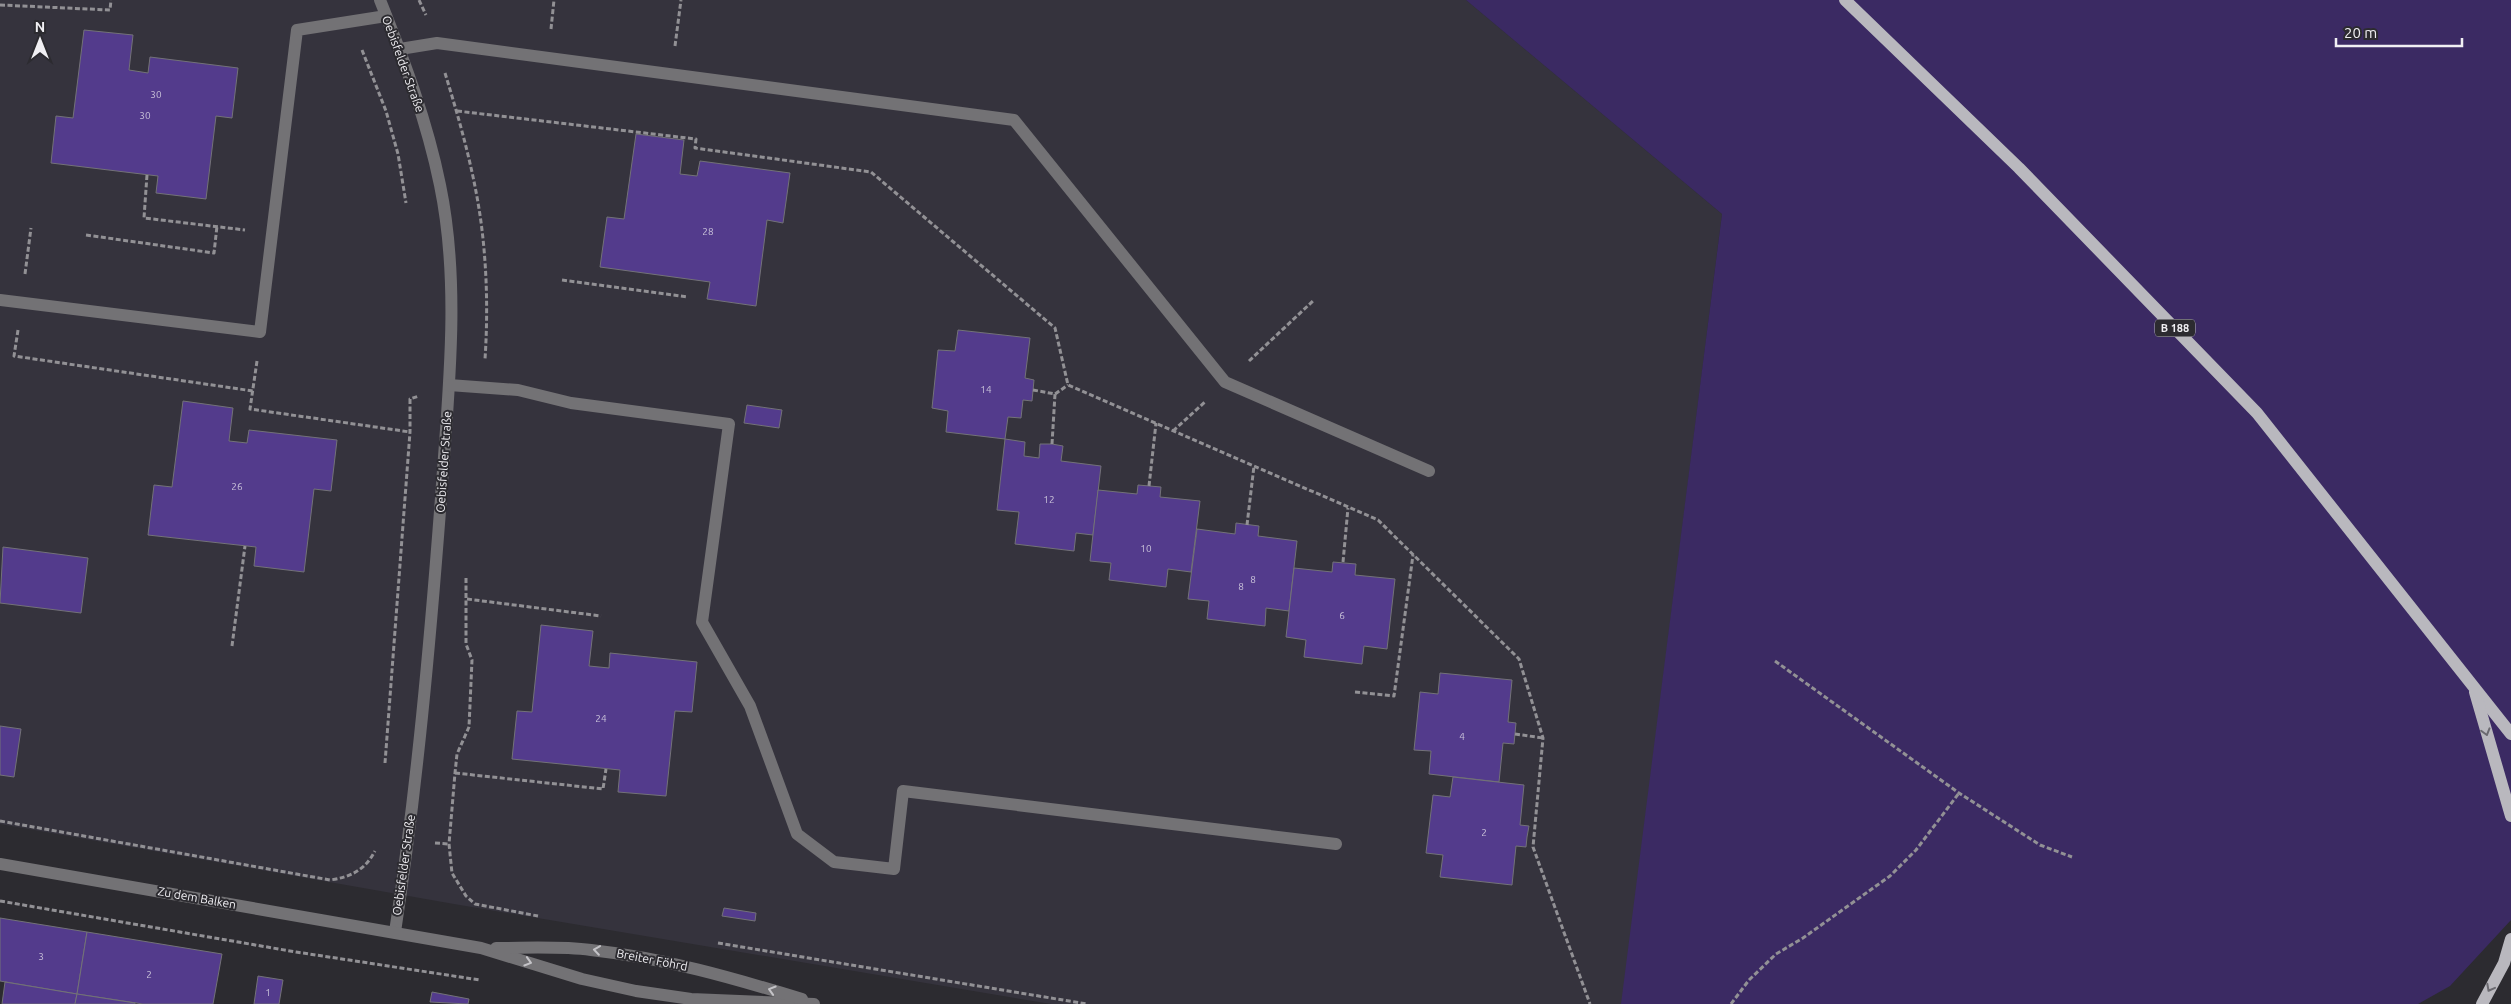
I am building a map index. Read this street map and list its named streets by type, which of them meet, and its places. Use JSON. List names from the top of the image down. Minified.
{"streets":{"main road":["B 188"],"street":["Oebisfelder Straße","Zu dem Balken","Breiter Föhrd"]},"crossings":[["Oebisfelder Straße","Zu dem Balken"],["Oebisfelder Straße","Breiter Föhrd"],["Zu dem Balken","Breiter Föhrd"]],"house_numbers":["30","30","28","14","26","12","10","8","8","6","24","4","2","3","2","1"],"scale_bar":"20 m","north":"top"}
